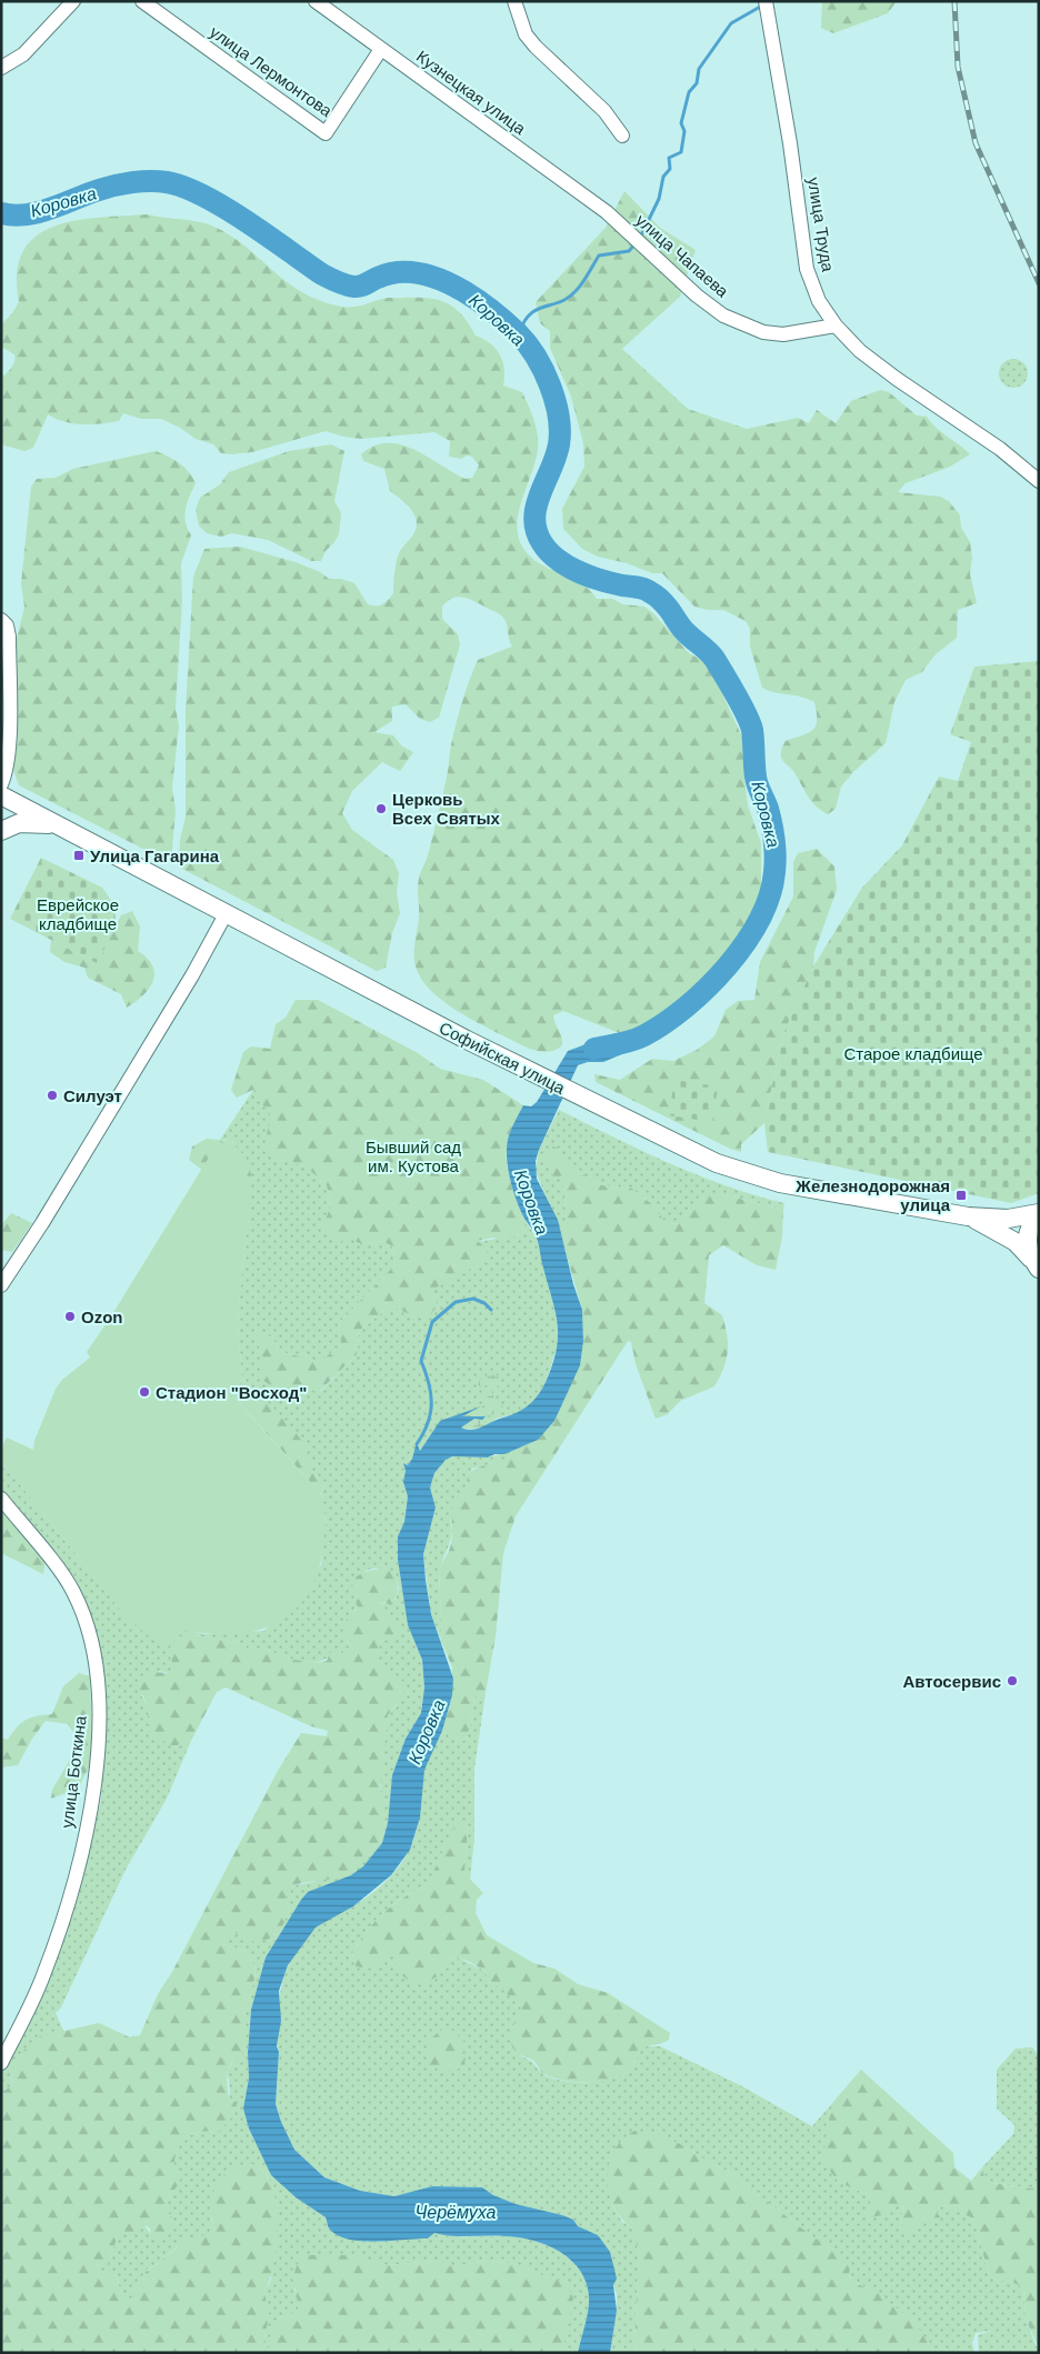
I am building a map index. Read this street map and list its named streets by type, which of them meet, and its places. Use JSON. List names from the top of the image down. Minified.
{"streets":{"main road":["Софийская улица"],"street":["улица Лермонтова","Кузнецкая улица","улица Труда","улица Чапаева","улица Боткина"]},"crossings":[["улица Лермонтова","Кузнецкая улица"],["Кузнецкая улица","улица Чапаева"],["улица Труда","улица Чапаева"]],"water":["Коровка","Черёмуха"],"parks":["Еврейское кладбище","Старое кладбище","Бывший сад им. Кустова"],"places":{"other":["Церковь Всех Святых","Силуэт","Ozon","Стадион \"Восход\"","Автосервис"],"transit":["Улица Гагарина","Железнодорожная улица"]}}
